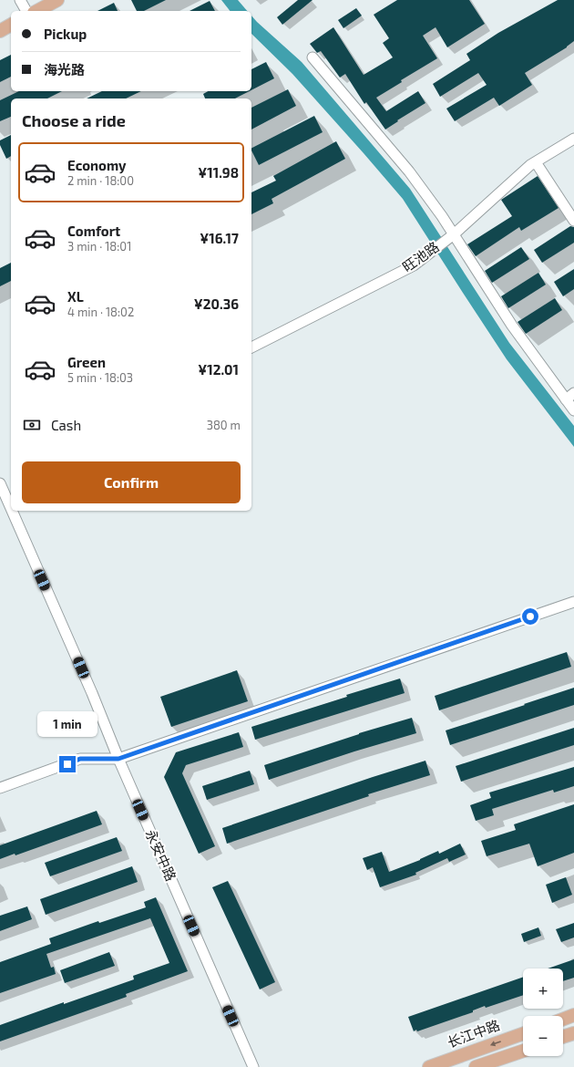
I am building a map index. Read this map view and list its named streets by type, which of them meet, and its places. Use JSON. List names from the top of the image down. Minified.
{"streets":{"main road":["长江中路"],"street":["旺池路","永安中路"]},"page":{"banner":["Pickup","海光路"],"heading":"Choose a ride","list":[{"name":"Economy","note":"2 min · 18:00","value":"¥11.98"},{"name":"Comfort","note":"3 min · 18:01","value":"¥16.17"},{"name":"XL","note":"4 min · 18:02","value":"¥20.36"},{"name":"Green","note":"5 min · 18:03","value":"¥12.01"}],"pay":["Cash","380 m"],"buttons":"Confirm","bubble":"1 min","map_buttons":["+","−"]}}
